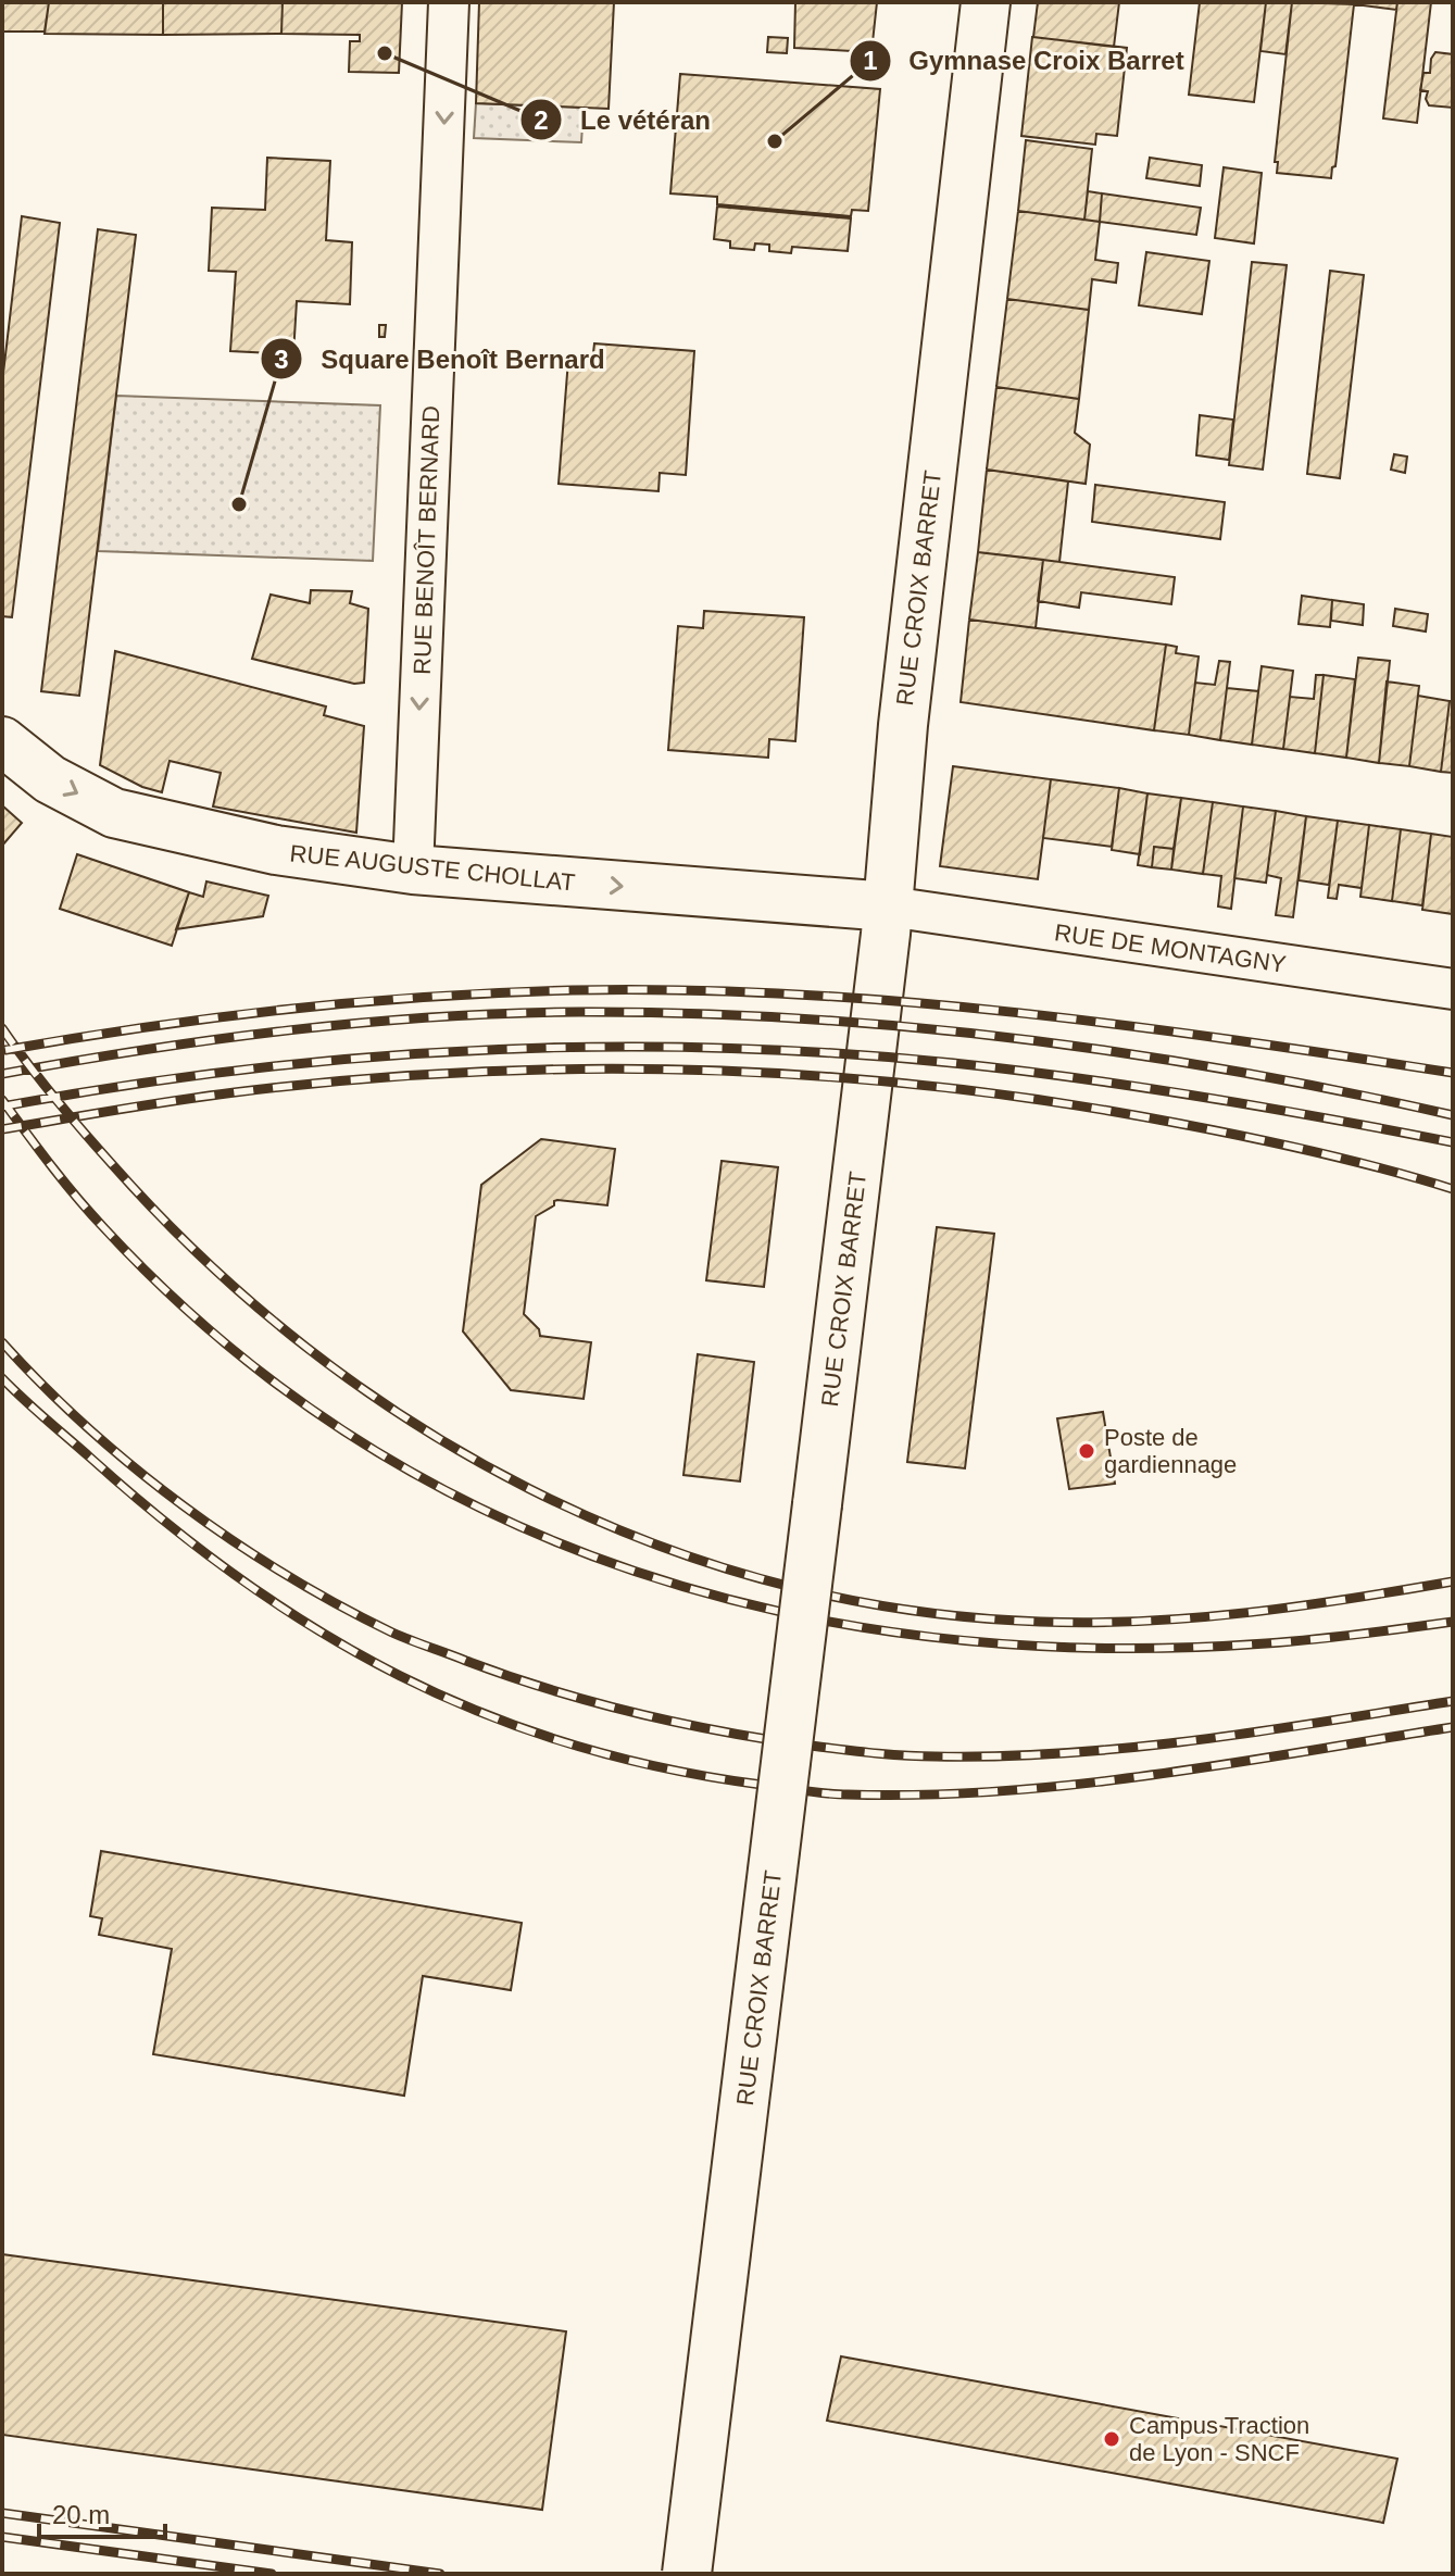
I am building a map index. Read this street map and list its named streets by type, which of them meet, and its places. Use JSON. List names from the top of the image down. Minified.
{"streets":{"street":["RUE BENOÎT BERNARD","RUE CROIX BARRET","RUE AUGUSTE CHOLLAT","RUE DE MONTAGNY"]},"crossings":[["RUE BENOÎT BERNARD","RUE AUGUSTE CHOLLAT"],["RUE CROIX BARRET","RUE AUGUSTE CHOLLAT"],["RUE CROIX BARRET","RUE DE MONTAGNY"],["RUE AUGUSTE CHOLLAT","RUE DE MONTAGNY"]],"one_way":["RUE BENOÎT BERNARD","RUE AUGUSTE CHOLLAT"],"places":["Le vétéran","Gymnase Croix Barret","Square Benoît Bernard","Poste de gardiennage","Campus Traction de Lyon - SNCF"],"scale_bar":"20 m"}
